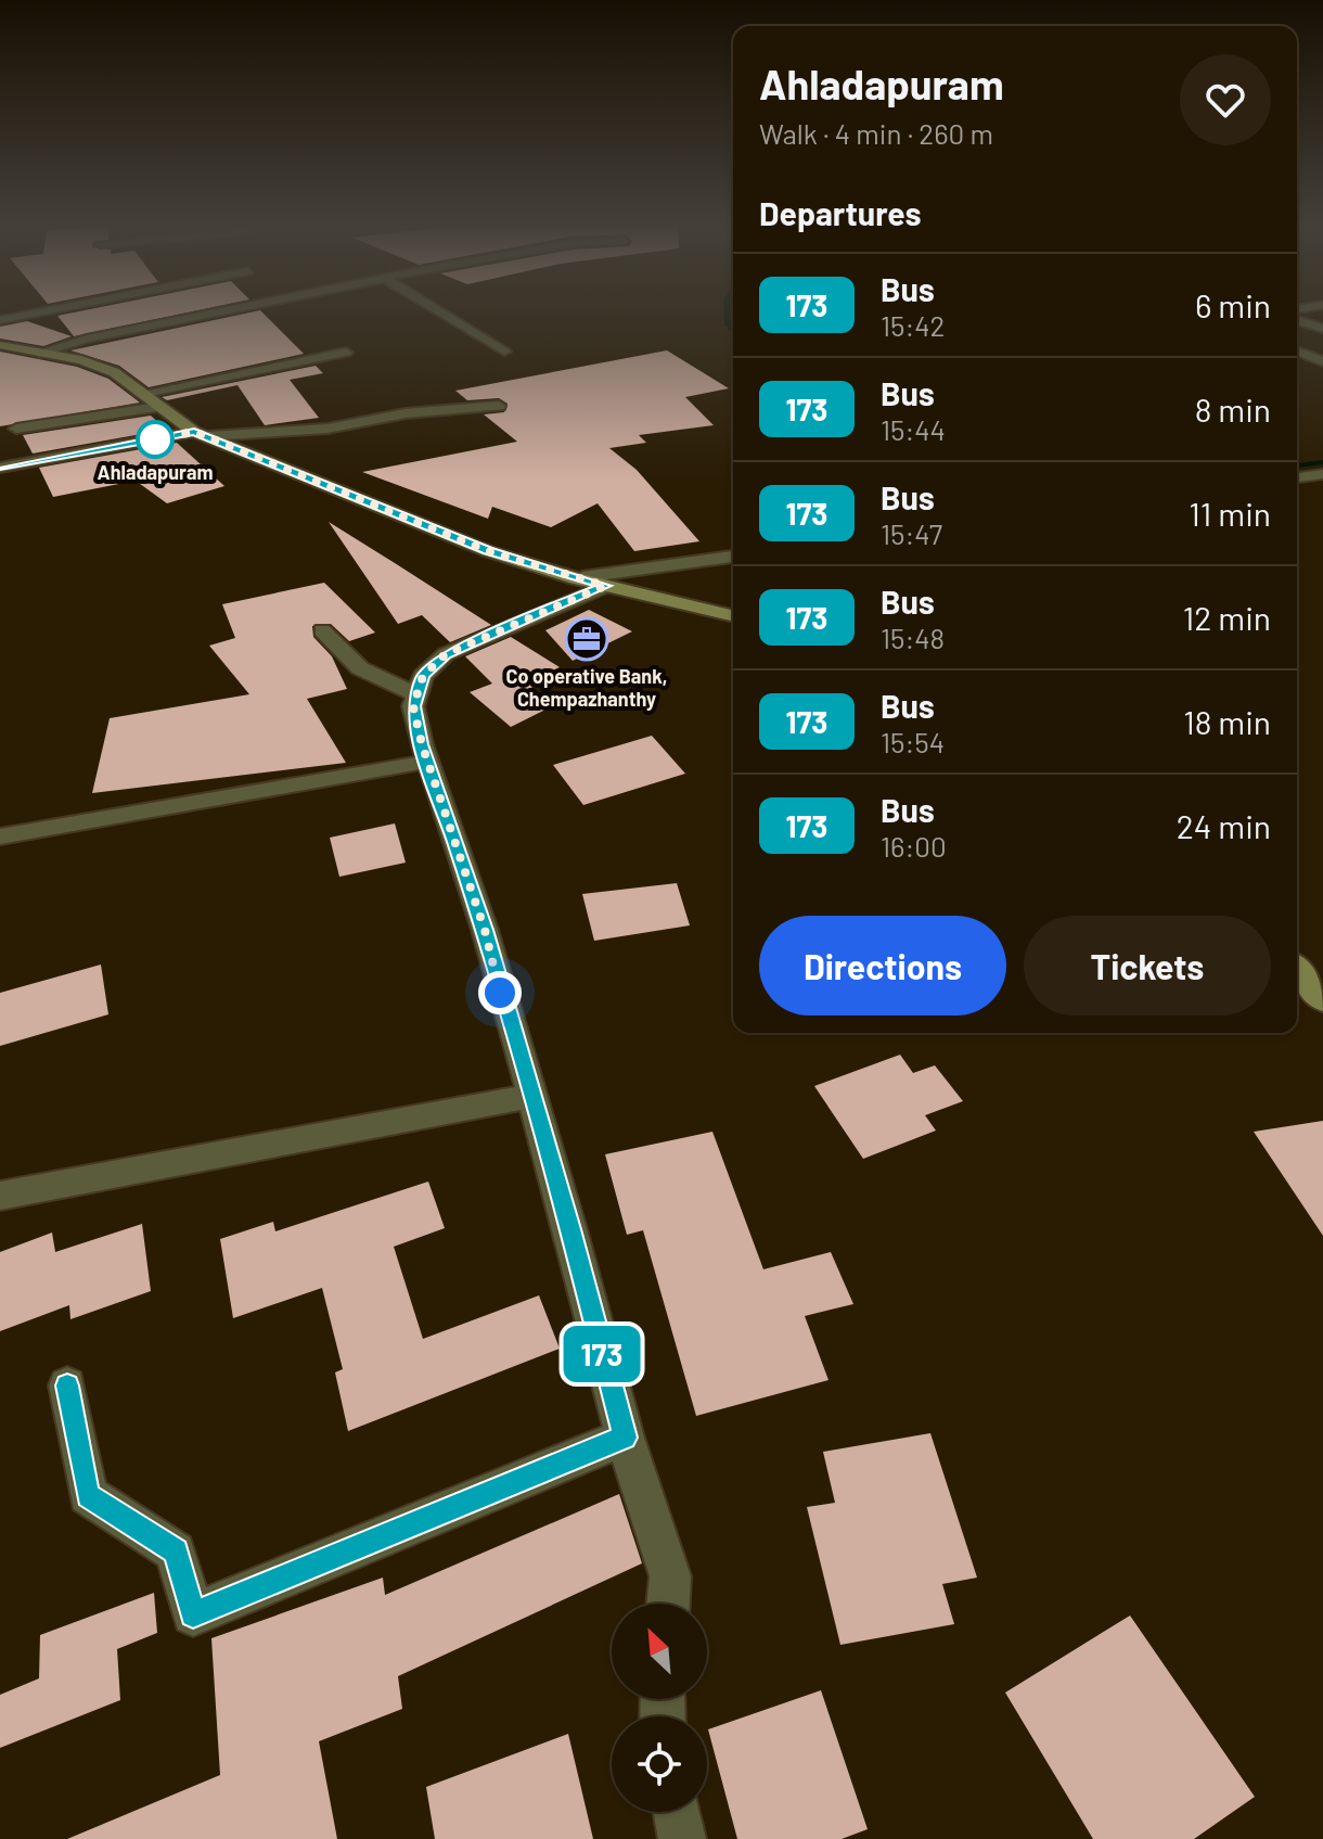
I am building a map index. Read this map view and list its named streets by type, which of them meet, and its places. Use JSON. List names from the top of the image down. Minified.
{"places":{"other":["Ahladapuram"],"office":["Co operative Bank, Chempazhanthy"]},"lines":["bus line 173"],"north":"top left","page":{"on_map":"173","heading":[["Ahladapuram","Walk · 4 min · 260 m"],"Departures"],"list":[{"mark":"173","name":"Bus","note":"15:42","value":"6 min"},{"mark":"173","name":"Bus","note":"15:44","value":"8 min"},{"mark":"173","name":"Bus","note":"15:47","value":"11 min"},{"mark":"173","name":"Bus","note":"15:48","value":"12 min"},{"mark":"173","name":"Bus","note":"15:54","value":"18 min"},{"mark":"173","name":"Bus","note":"16:00","value":"24 min"}],"buttons":["Directions","Tickets"]}}
